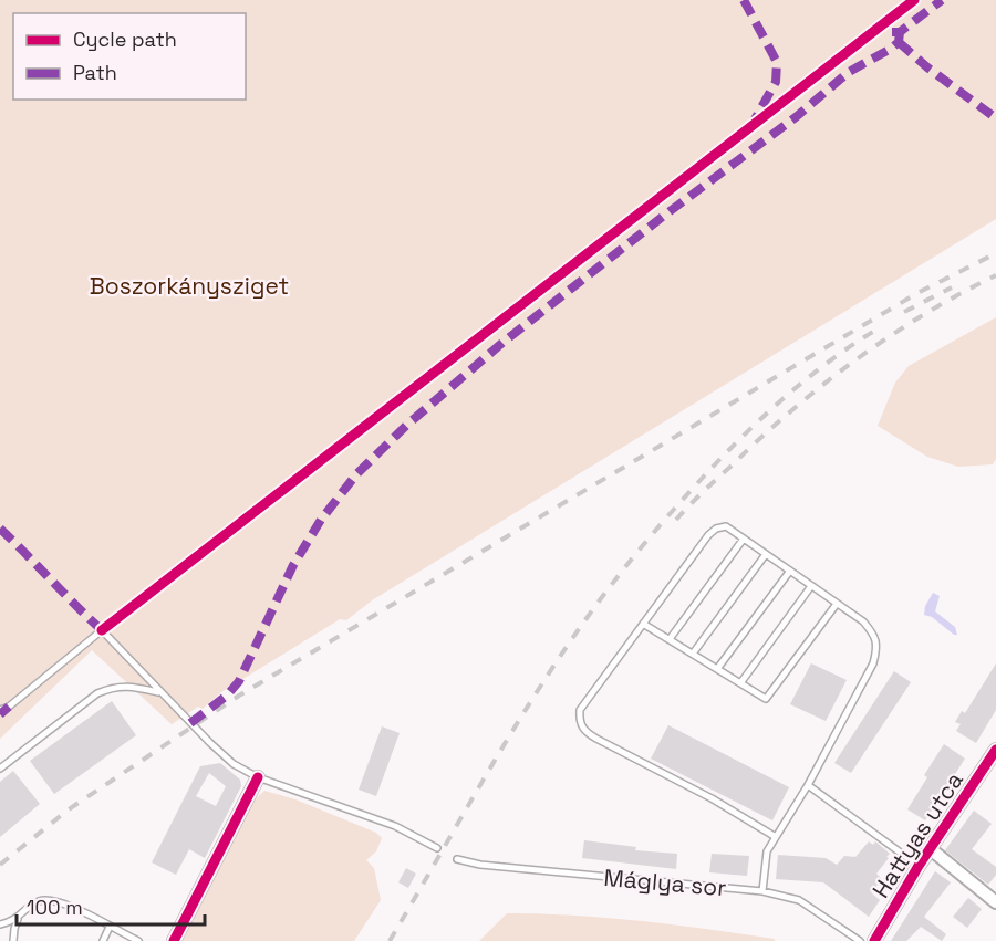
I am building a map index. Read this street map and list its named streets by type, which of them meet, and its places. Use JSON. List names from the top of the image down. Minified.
{"streets":{"street":["Hattyas utca"],"lane":["Máglya sor"]},"parks":["Boszorkánysziget"],"legend":["Cycle path","Path"],"scale_bar":"100 m"}
